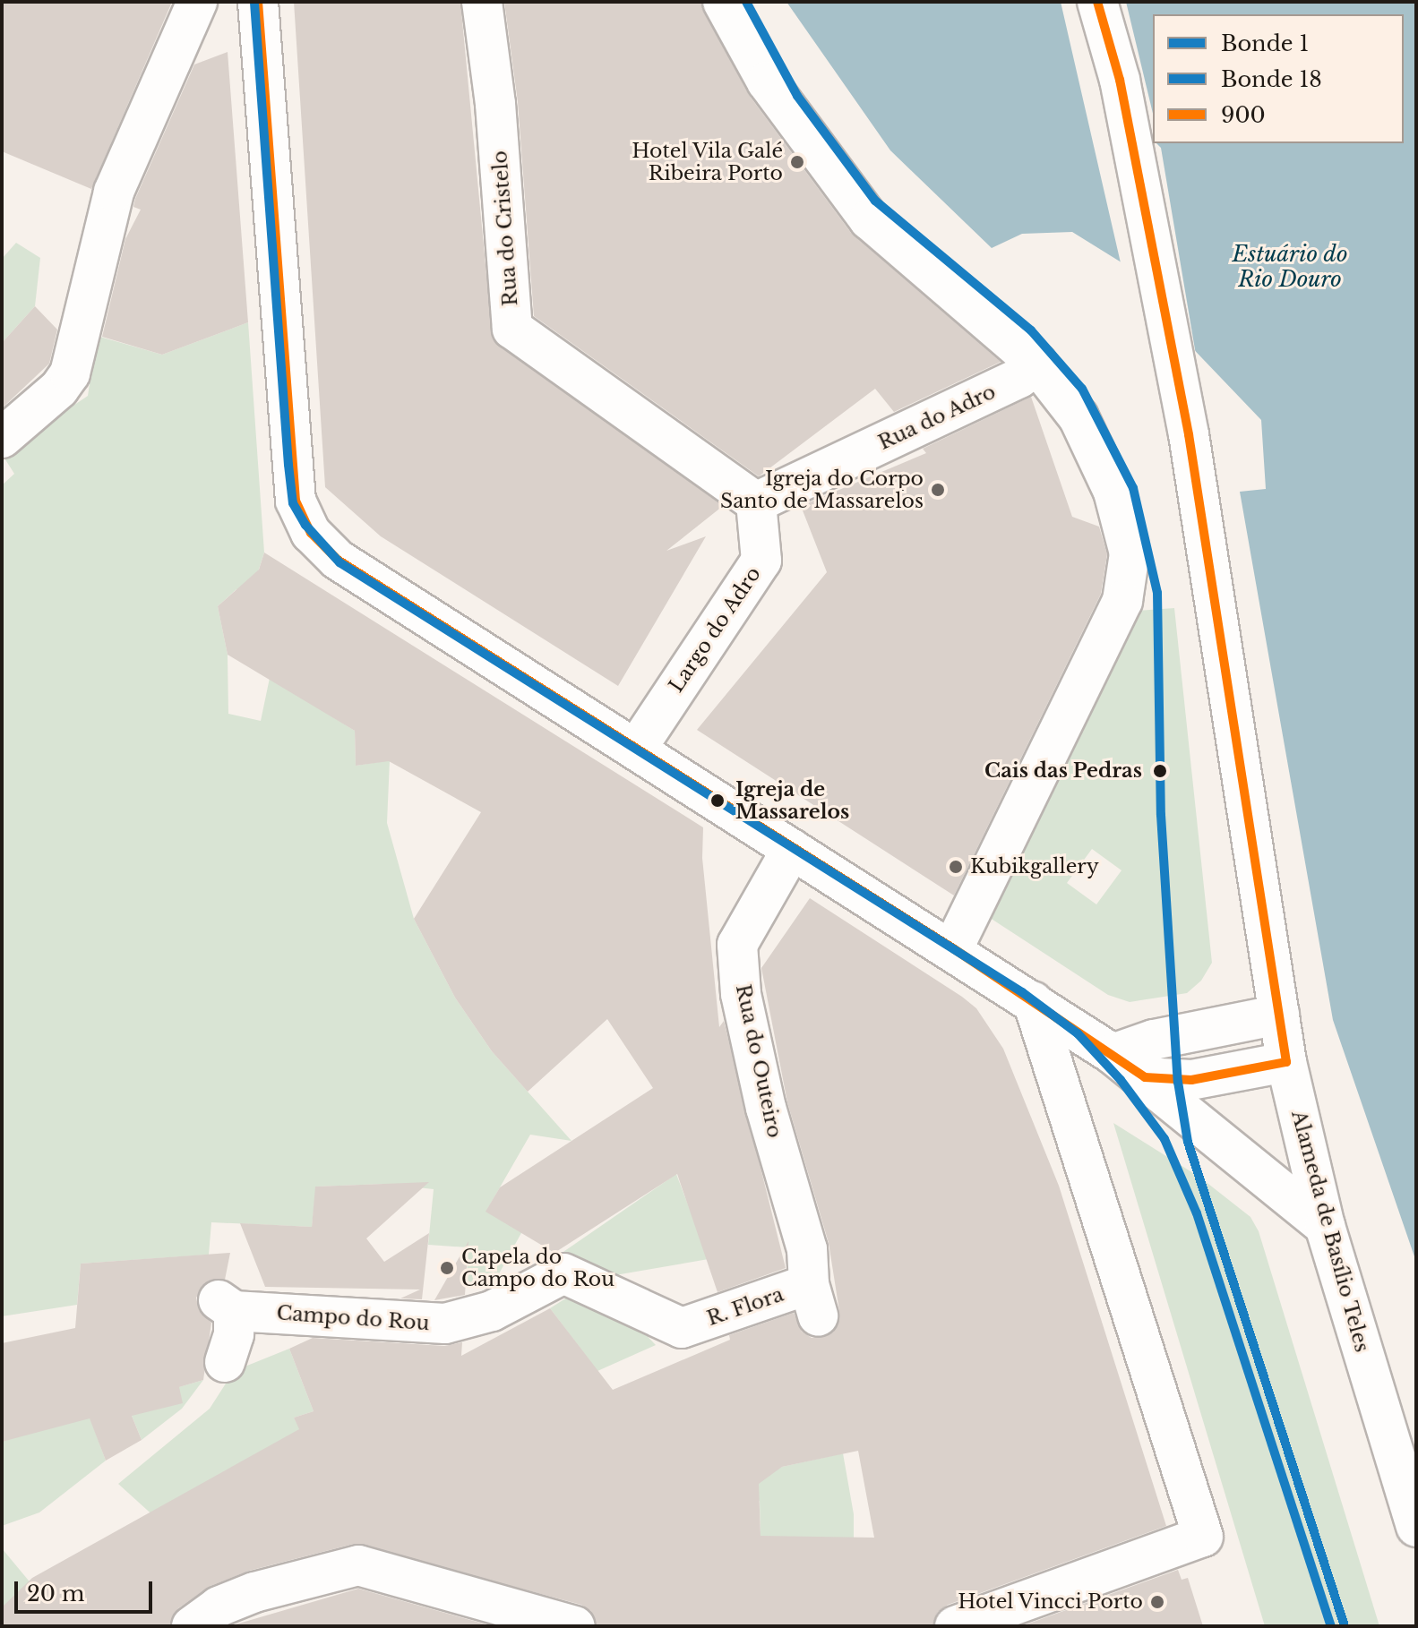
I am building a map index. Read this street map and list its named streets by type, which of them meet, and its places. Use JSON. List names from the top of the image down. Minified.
{"streets":{"street":["Rua do Cristelo","Rua do Adro","Largo do Adro","Rua do Outeiro","Alameda de Basílio Teles","R. Flora","Campo do Rou"]},"crossings":[["Rua do Cristelo","Rua do Adro"],["Rua do Cristelo","Largo do Adro"],["Rua do Adro","Largo do Adro"],["Rua do Outeiro","R. Flora"],["R. Flora","Campo do Rou"]],"water":["Estuário do Rio Douro"],"places":["Hotel Vila Galé Ribeira Porto","Igreja do Corpo Santo de Massarelos","Cais das Pedras","Igreja de Massarelos","Kubikgallery","Capela do Campo do Rou","Hotel Vincci Porto"],"lines":["tram line 1","transit line 900","tram line 18"],"legend":["Bonde 1","Bonde 18","900"],"scale_bar":"20 m"}
